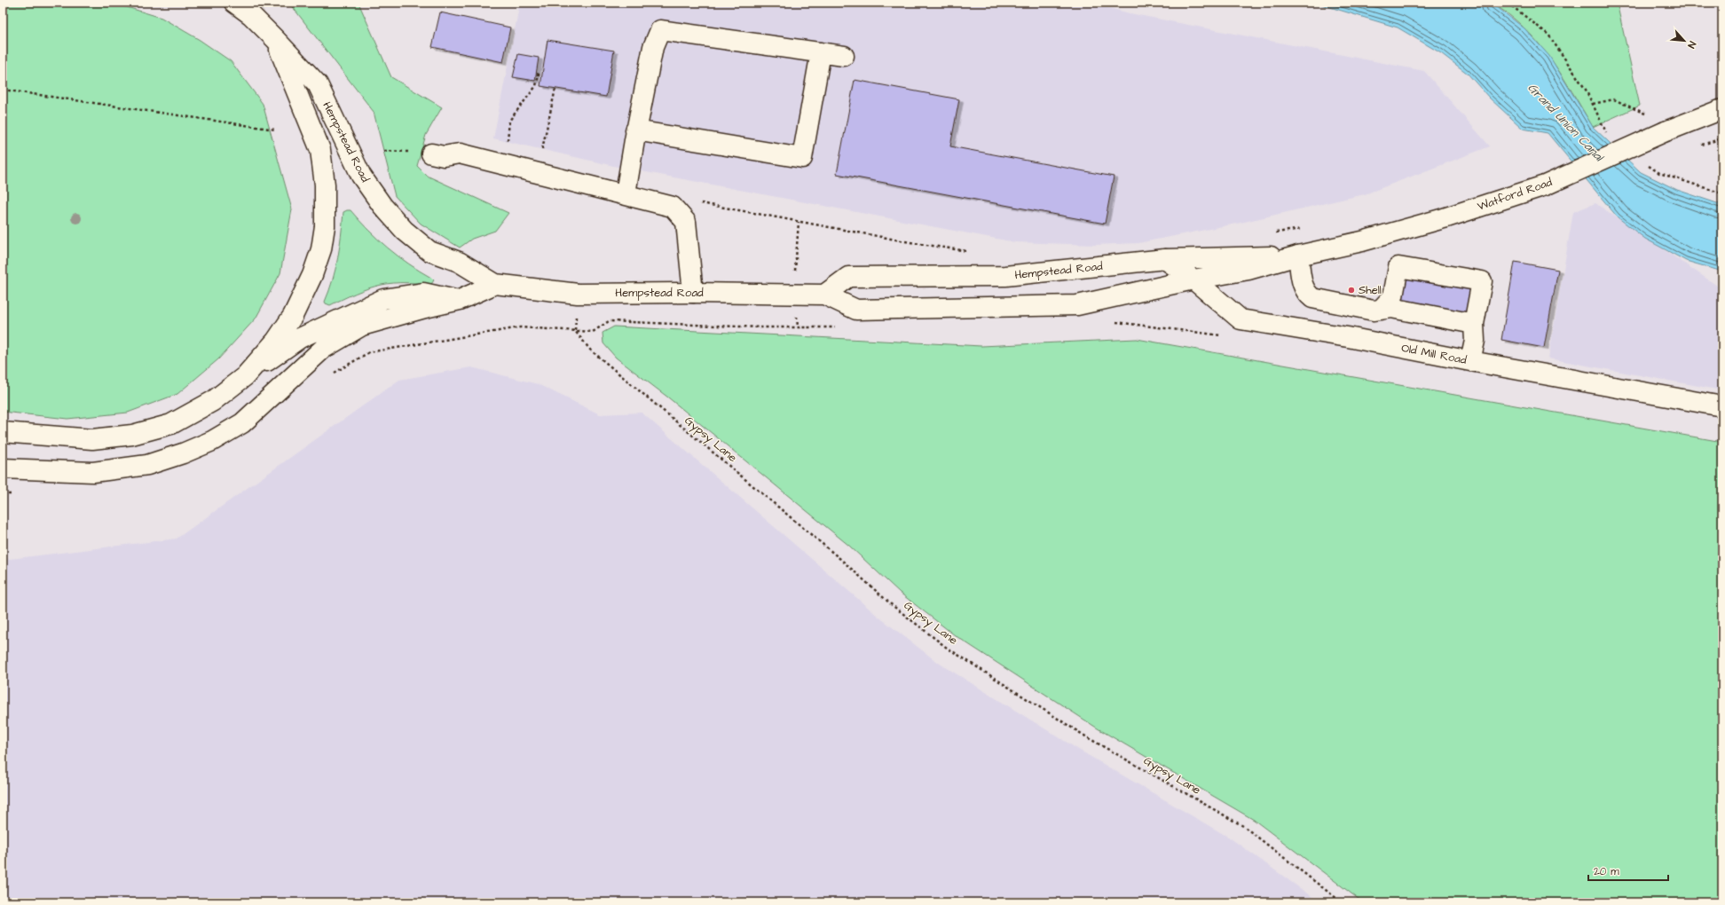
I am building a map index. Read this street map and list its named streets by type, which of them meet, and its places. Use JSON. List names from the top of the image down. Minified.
{"streets":{"main road":["Hempstead Road","Watford Road","Old Mill Road"],"path":["Gypsy Lane"]},"crossings":[["Hempstead Road","Watford Road"],["Hempstead Road","Old Mill Road"]],"water":["Grand Union Canal"],"places":["Shell"],"scale_bar":"20 m","north":"bottom right"}
